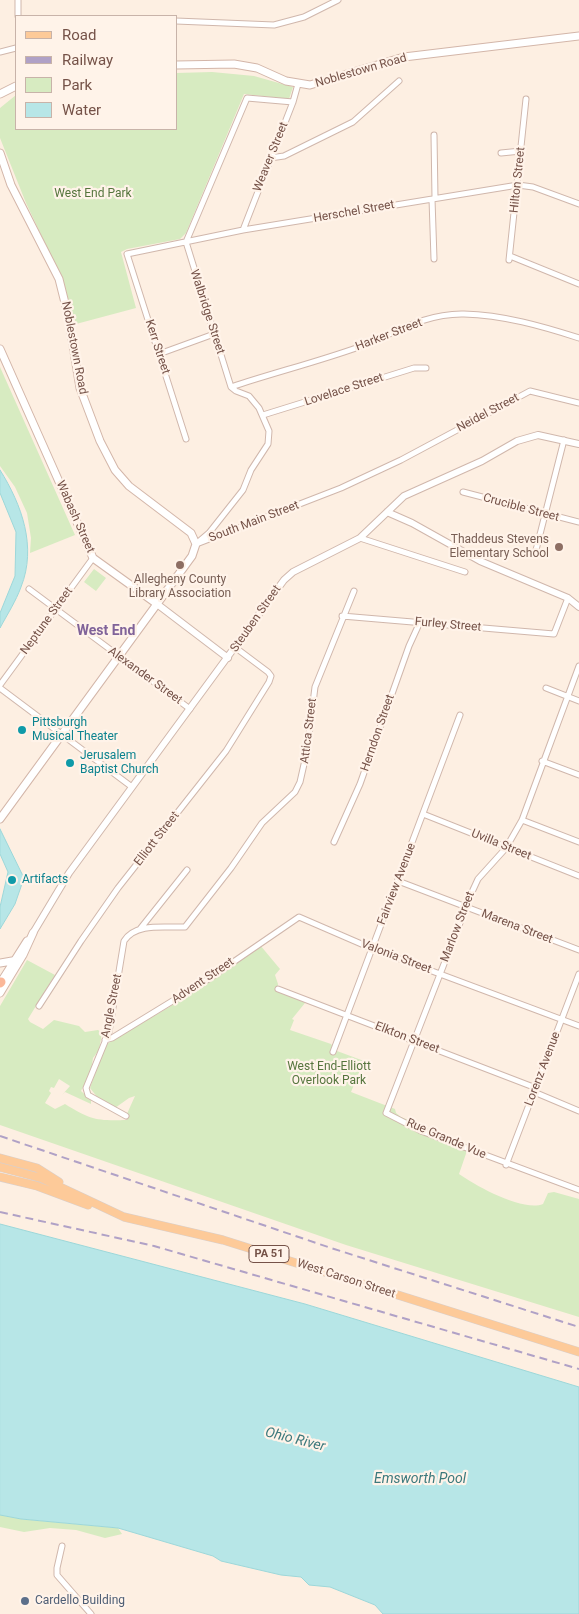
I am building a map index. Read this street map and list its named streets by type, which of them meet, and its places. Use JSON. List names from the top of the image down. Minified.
{"streets":{"main road":["Noblestown Road","Wabash Street","South Main Street","Steuben Street","PA 51","West Carson Street"],"street":["Weaver Street","Hilton Street","Herschel Street","Walbridge Street","Harker Street","Kerr Street","Lovelace Street","Neidel Street","Crucible Street","Neptune Street","Furley Street","Alexander Street","Attica Street","Herndon Street","Elliott Street","Uvilla Street","Fairview Avenue","Marlow Street","Marena Street","Valonia Street","Advent Street","Angle Street","Elkton Street","Lorenz Avenue","Rue Grande Vue"]},"crossings":[["Noblestown Road","Weaver Street"],["Noblestown Road","South Main Street"],["Weaver Street","Herschel Street"],["Hilton Street","Herschel Street"],["Herschel Street","Walbridge Street"],["Herschel Street","Kerr Street"],["Walbridge Street","Harker Street"],["Neidel Street","South Main Street"],["Wabash Street","South Main Street"],["Wabash Street","Steuben Street"],["Wabash Street","Neptune Street"],["South Main Street","Alexander Street"],["Steuben Street","Alexander Street"],["Steuben Street","Elliott Street"],["Neptune Street","Alexander Street"],["Furley Street","Attica Street"],["Furley Street","Herndon Street"],["Attica Street","Angle Street"],["Uvilla Street","Fairview Avenue"],["Uvilla Street","Marlow Street"],["Fairview Avenue","Marena Street"],["Fairview Avenue","Valonia Street"],["Fairview Avenue","Elkton Street"],["Marlow Street","Marena Street"],["Marlow Street","Valonia Street"],["Marlow Street","Elkton Street"],["Marlow Street","Rue Grande Vue"],["Valonia Street","Advent Street"],["Valonia Street","Lorenz Avenue"],["Advent Street","Angle Street"],["Elkton Street","Lorenz Avenue"],["Lorenz Avenue","Rue Grande Vue"]],"districts":["West End"],"water":["Ohio River","Emsworth Pool"],"parks":["West End Park","West End-Elliott Overlook Park"],"places":["Thaddeus Stevens Elementary School","Allegheny County Library Association","Pittsburgh Musical Theater","Jerusalem Baptist Church","Artifacts","Cardello Building"],"legend":["Road","Railway","Park","Water"]}
